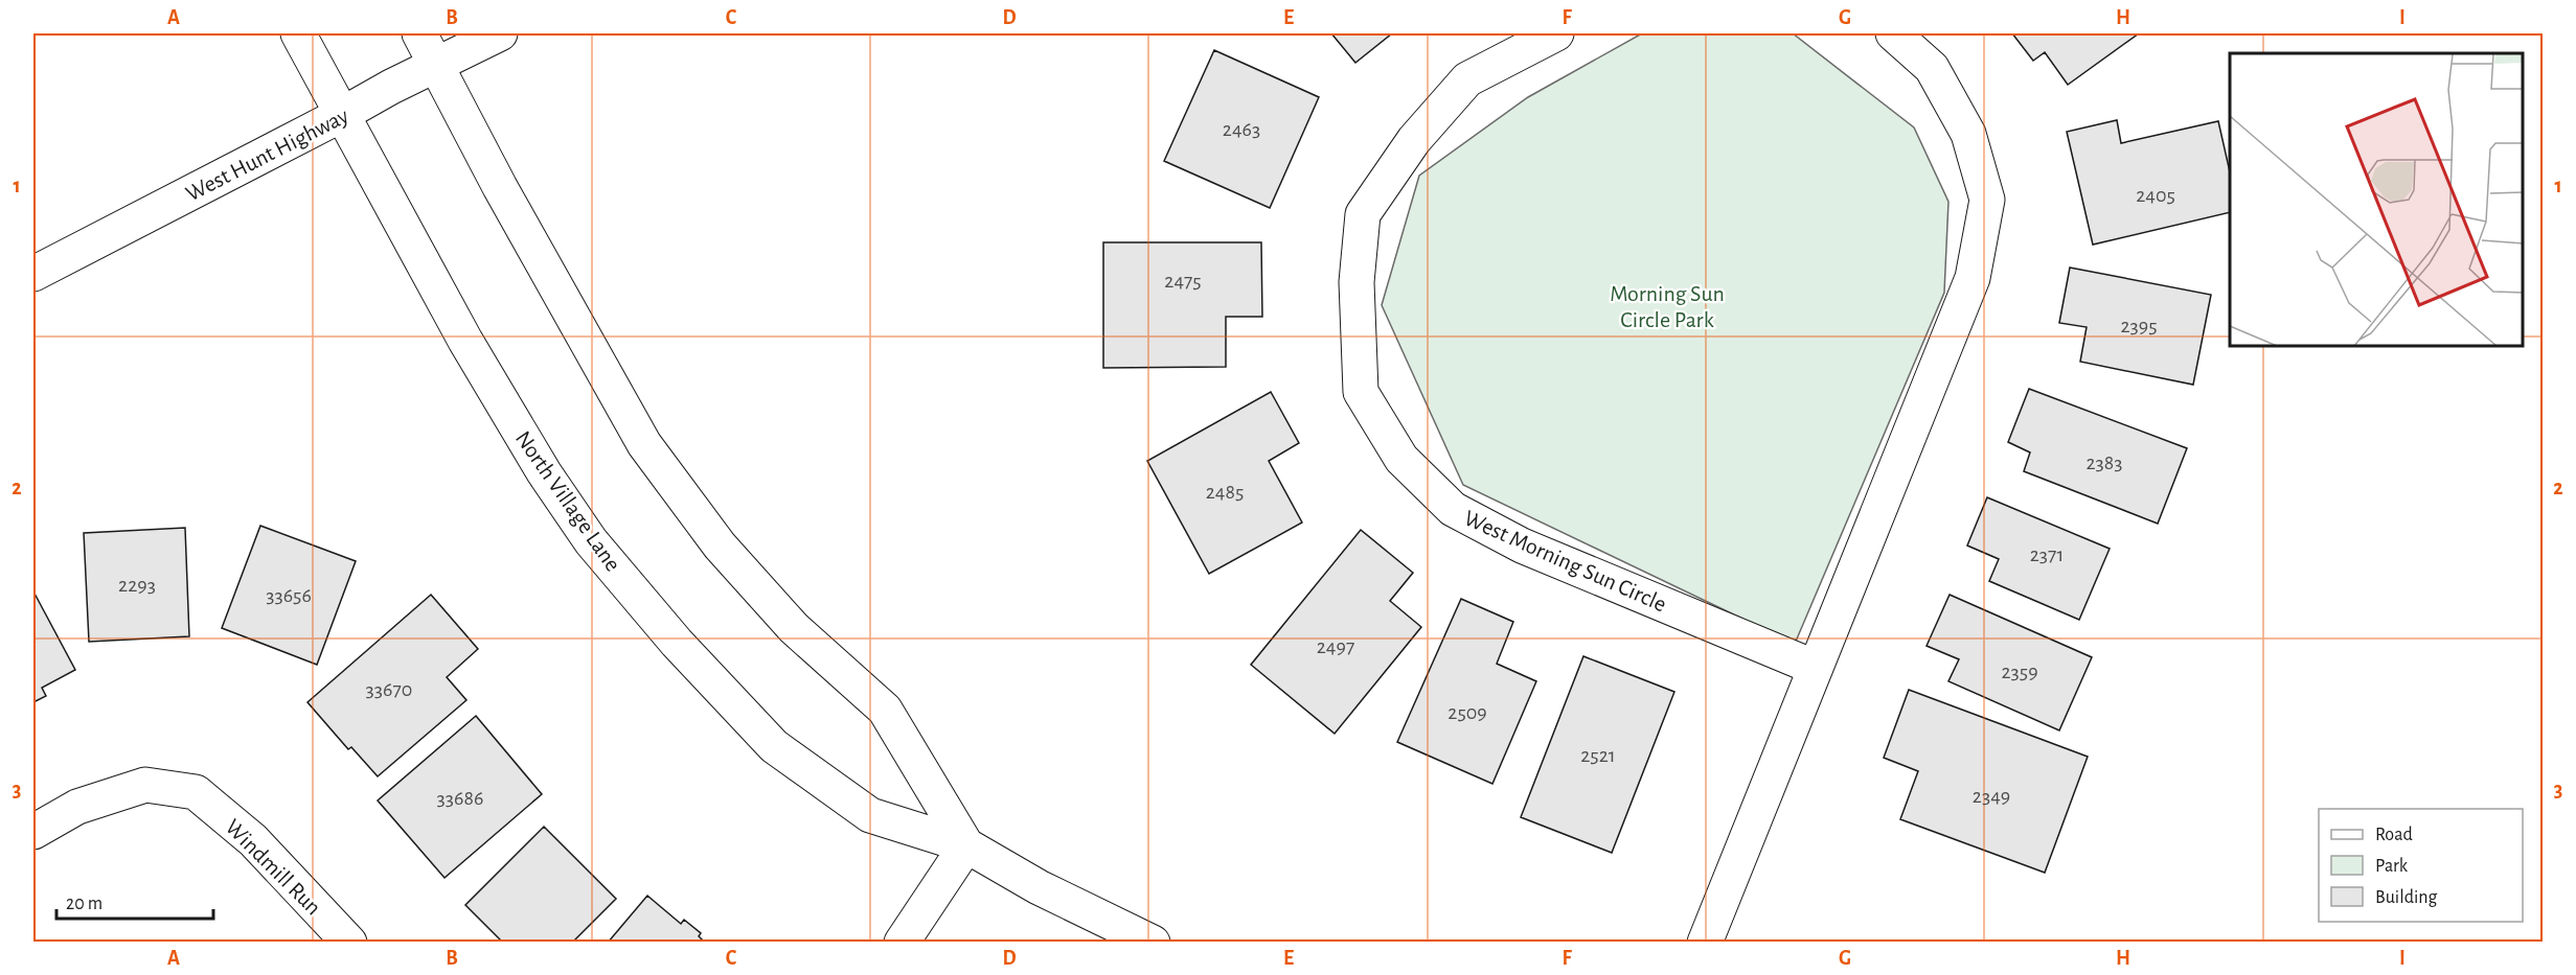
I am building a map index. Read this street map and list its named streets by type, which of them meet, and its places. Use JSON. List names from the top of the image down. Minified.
{"streets":{"street":["West Hunt Highway","North Village Lane","West Morning Sun Circle","Windmill Run"]},"crossings":[["West Hunt Highway","North Village Lane"]],"parks":["Morning Sun Circle Park"],"house_numbers":["2463","2405","2475","2395","2383","2485","2371","2293","33656","2497","2359","33670","2509","2521","2349","33686"],"legend":["Road","Park","Building"],"scale_bar":"20 m","grid":{"columns":["A","B","C","D","E","F","G","H","I"],"rows":["1","2","3"]}}
